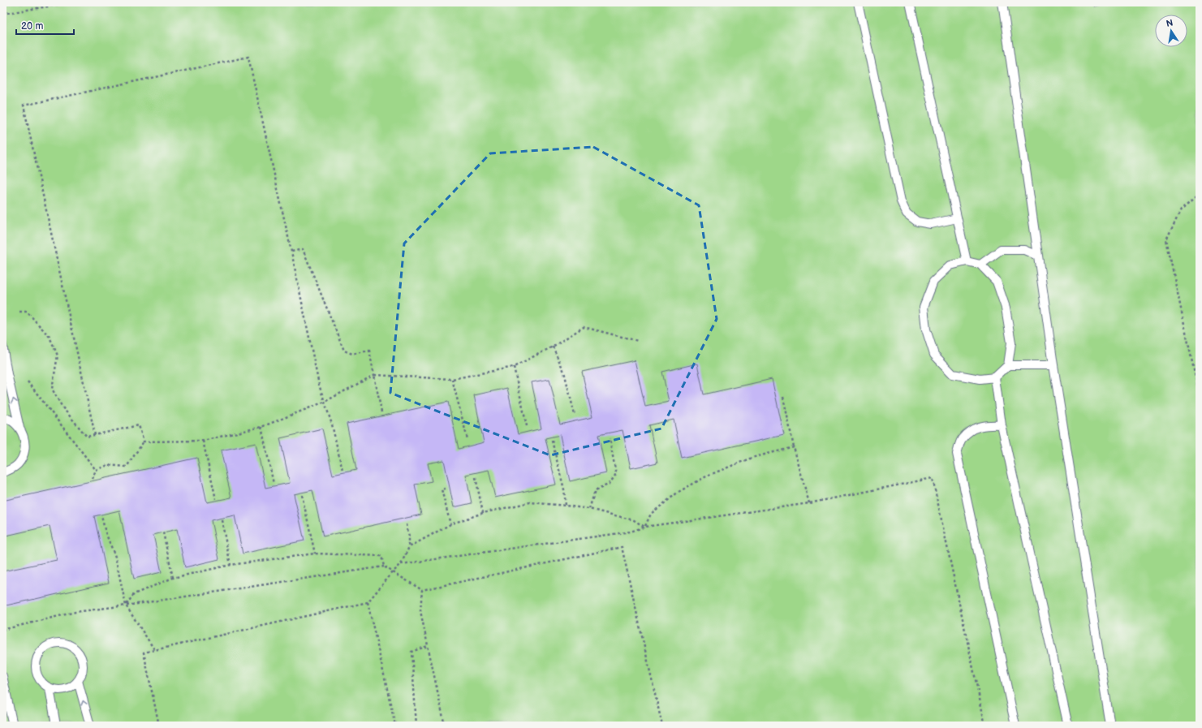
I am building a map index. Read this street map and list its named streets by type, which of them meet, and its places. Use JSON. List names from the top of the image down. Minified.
{"scale_bar":"20 m","north":"top"}
